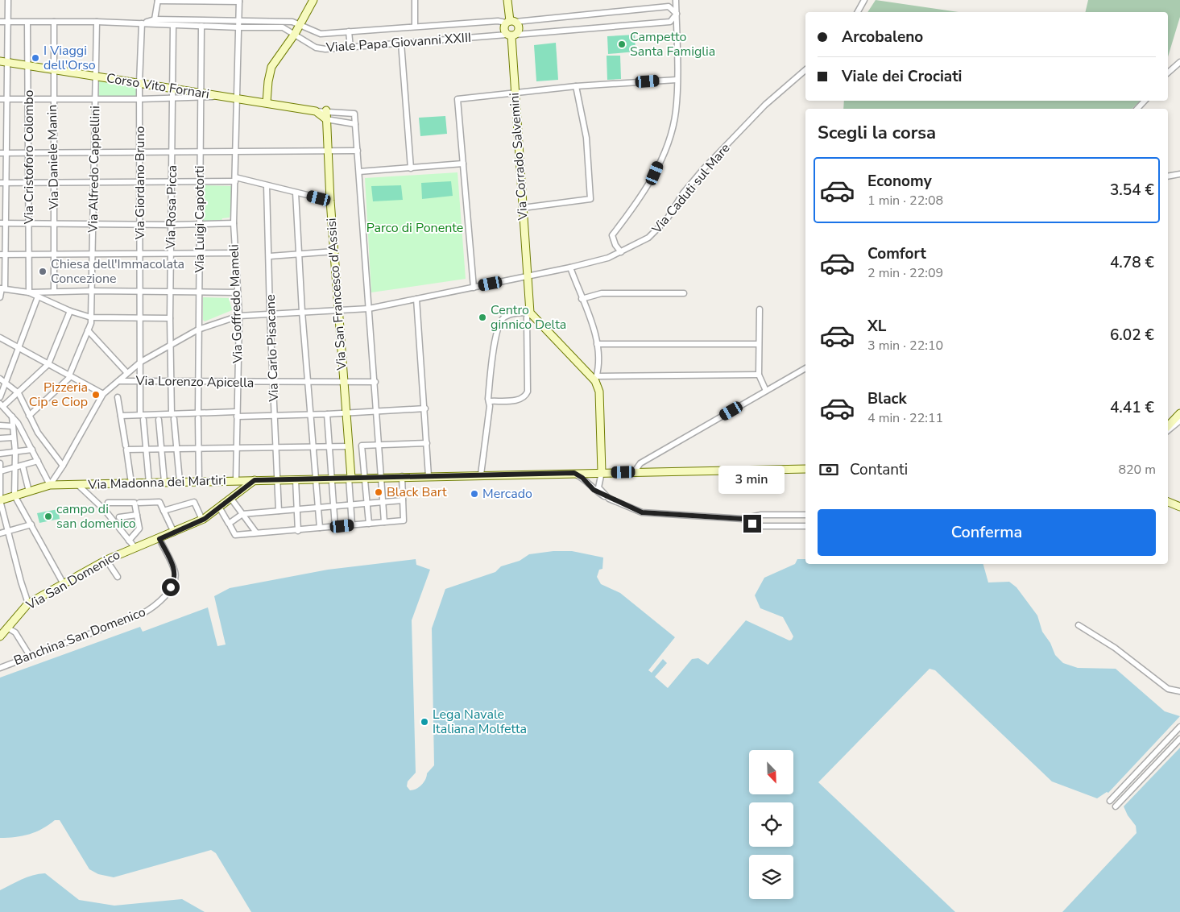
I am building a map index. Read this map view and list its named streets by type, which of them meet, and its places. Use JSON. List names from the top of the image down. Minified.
{"streets":{"street":["Viale Papa Giovanni XXIII","Corso Vito Fornari","Via Corrado Salvemini","Via Cristoforo Colombo","Via Daniele Manin","Via Alfredo Cappellini","Via Giordano Bruno","Via Caduti sul Mare","Via Rosa Picca","Via Luigi Capotorti","Via San Francesco d'Assisi","Via Goffredo Mameli","Via Carlo Pisacane","Via Lorenzo Apicella","Via Madonna dei Martiri","Via San Domenico","Banchina San Domenico"]},"crossings":[["Viale Papa Giovanni XXIII","Via Corrado Salvemini"],["Viale Papa Giovanni XXIII","Via Cristoforo Colombo"],["Viale Papa Giovanni XXIII","Via Daniele Manin"],["Viale Papa Giovanni XXIII","Via Alfredo Cappellini"],["Viale Papa Giovanni XXIII","Via Giordano Bruno"],["Viale Papa Giovanni XXIII","Via Rosa Picca"],["Viale Papa Giovanni XXIII","Via Luigi Capotorti"],["Viale Papa Giovanni XXIII","Via Goffredo Mameli"],["Corso Vito Fornari","Via Cristoforo Colombo"],["Corso Vito Fornari","Via Daniele Manin"],["Corso Vito Fornari","Via Alfredo Cappellini"],["Corso Vito Fornari","Via Giordano Bruno"],["Corso Vito Fornari","Via Rosa Picca"],["Corso Vito Fornari","Via Luigi Capotorti"],["Corso Vito Fornari","Via San Francesco d'Assisi"],["Corso Vito Fornari","Via Goffredo Mameli"],["Via Corrado Salvemini","Via Caduti sul Mare"],["Via Giordano Bruno","Via Caduti sul Mare"],["Via Giordano Bruno","Via Lorenzo Apicella"],["Via Giordano Bruno","Via Madonna dei Martiri"],["Via Caduti sul Mare","Via Rosa Picca"],["Via Caduti sul Mare","Via Luigi Capotorti"],["Via Caduti sul Mare","Via San Francesco d'Assisi"],["Via Caduti sul Mare","Via Goffredo Mameli"],["Via Caduti sul Mare","Via Carlo Pisacane"],["Via Caduti sul Mare","Via Lorenzo Apicella"],["Via Rosa Picca","Via Lorenzo Apicella"],["Via Rosa Picca","Via Madonna dei Martiri"],["Via Luigi Capotorti","Via Lorenzo Apicella"],["Via Luigi Capotorti","Via Madonna dei Martiri"],["Via San Francesco d'Assisi","Via Lorenzo Apicella"],["Via San Francesco d'Assisi","Via Madonna dei Martiri"],["Via Goffredo Mameli","Via Lorenzo Apicella"],["Via Goffredo Mameli","Via Madonna dei Martiri"],["Via Carlo Pisacane","Via Lorenzo Apicella"],["Via Carlo Pisacane","Via Madonna dei Martiri"],["Via Madonna dei Martiri","Via San Domenico"],["Via San Domenico","Banchina San Domenico"]],"parks":["Parco di Ponente"],"places":["Campetto Santa Famiglia","I Viaggi dell'Orso","Chiesa dell'Immacolata Concezione","Centro ginnico Delta","Pizzeria Cip e Ciop","Black Bart","Mercado","campo di san domenico","Lega Navale Italiana Molfetta"],"north":"bottom right","page":{"banner":["Arcobaleno","Viale dei Crociati"],"heading":"Scegli la corsa","list":[{"name":"Economy","note":"1 min · 22:08","value":"3.54 €"},{"name":"Comfort","note":"2 min · 22:09","value":"4.78 €"},{"name":"XL","note":"3 min · 22:10","value":"6.02 €"},{"name":"Black","note":"4 min · 22:11","value":"4.41 €"}],"pay":["Contanti","820 m"],"bubble":"3 min","buttons":"Conferma"}}
